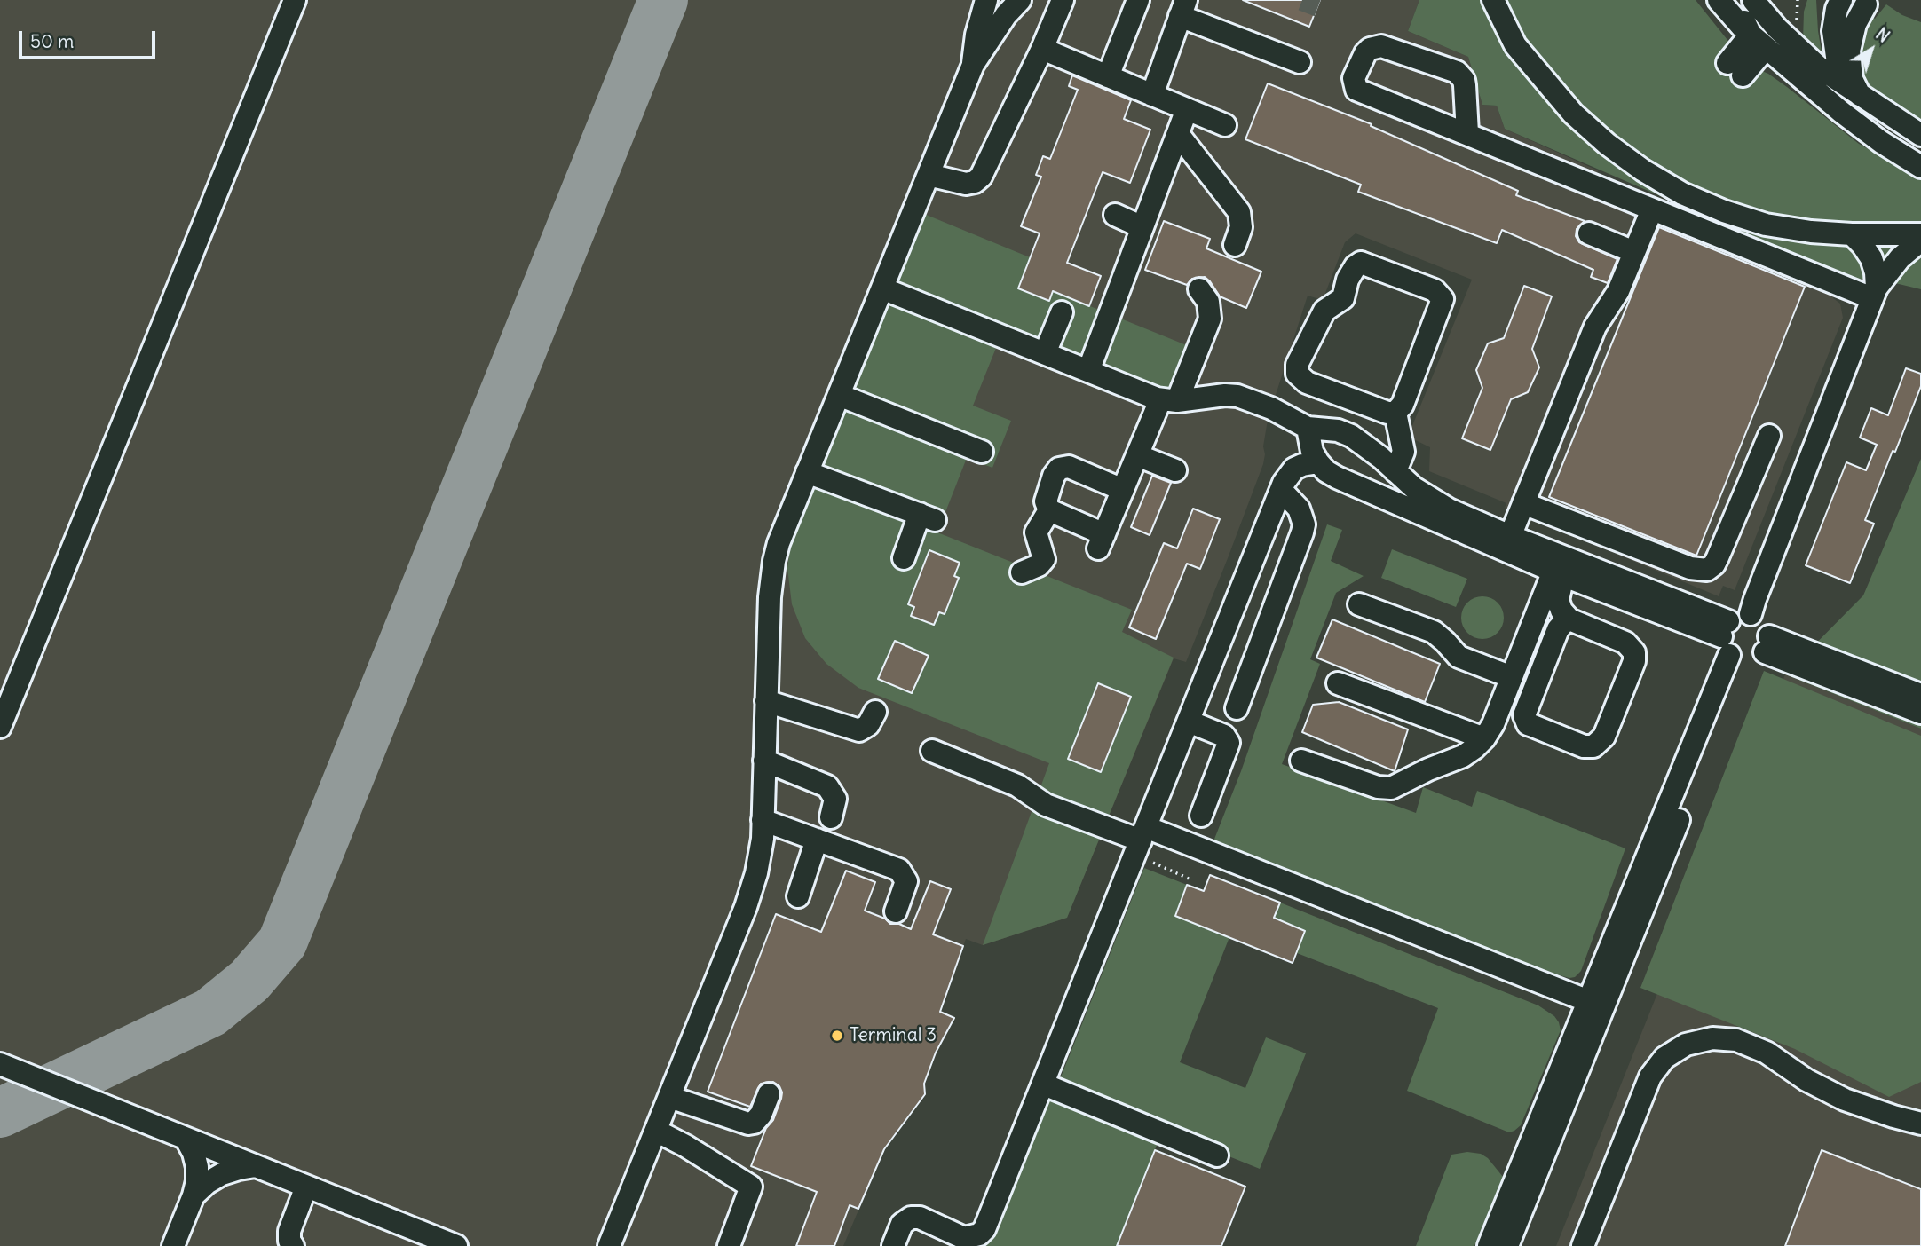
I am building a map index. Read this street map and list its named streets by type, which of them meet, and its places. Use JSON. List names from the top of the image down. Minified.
{"places":["Terminal 3"],"scale_bar":"50 m","north":"top right"}
